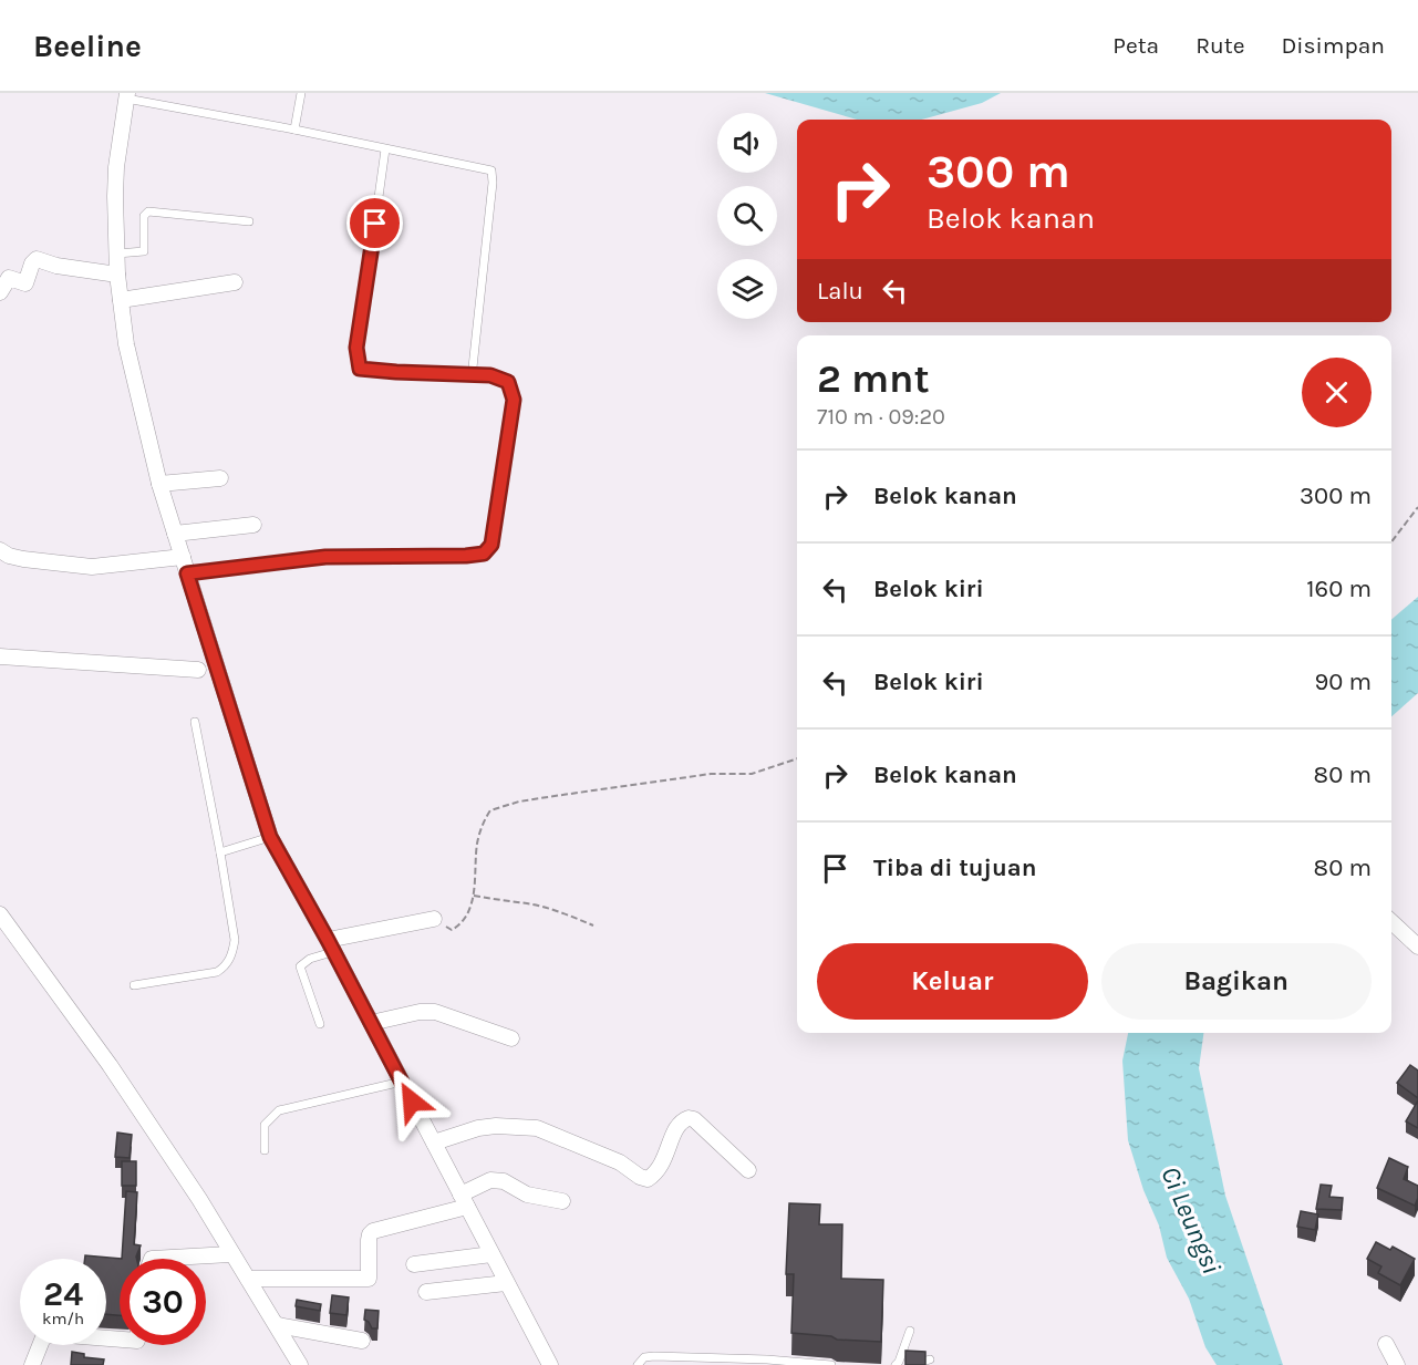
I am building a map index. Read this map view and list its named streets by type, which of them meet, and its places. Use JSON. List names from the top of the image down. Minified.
{"water":["Ci Leungsi"],"page":{"header":"Beeline","nav":["Peta","Rute","Disimpan"],"turn":["300 m","Belok kanan"],"then":"Lalu","heading":["2 mnt","710 m · 09:20"],"list":[{"name":"Belok kanan","value":"300 m"},{"name":"Belok kiri","value":"160 m"},{"name":"Belok kiri","value":"90 m"},{"name":"Belok kanan","value":"80 m"},{"name":"Tiba di tujuan","value":"80 m"}],"buttons":["Keluar","Bagikan"],"speed":"24 km/h","limit":"30"}}
